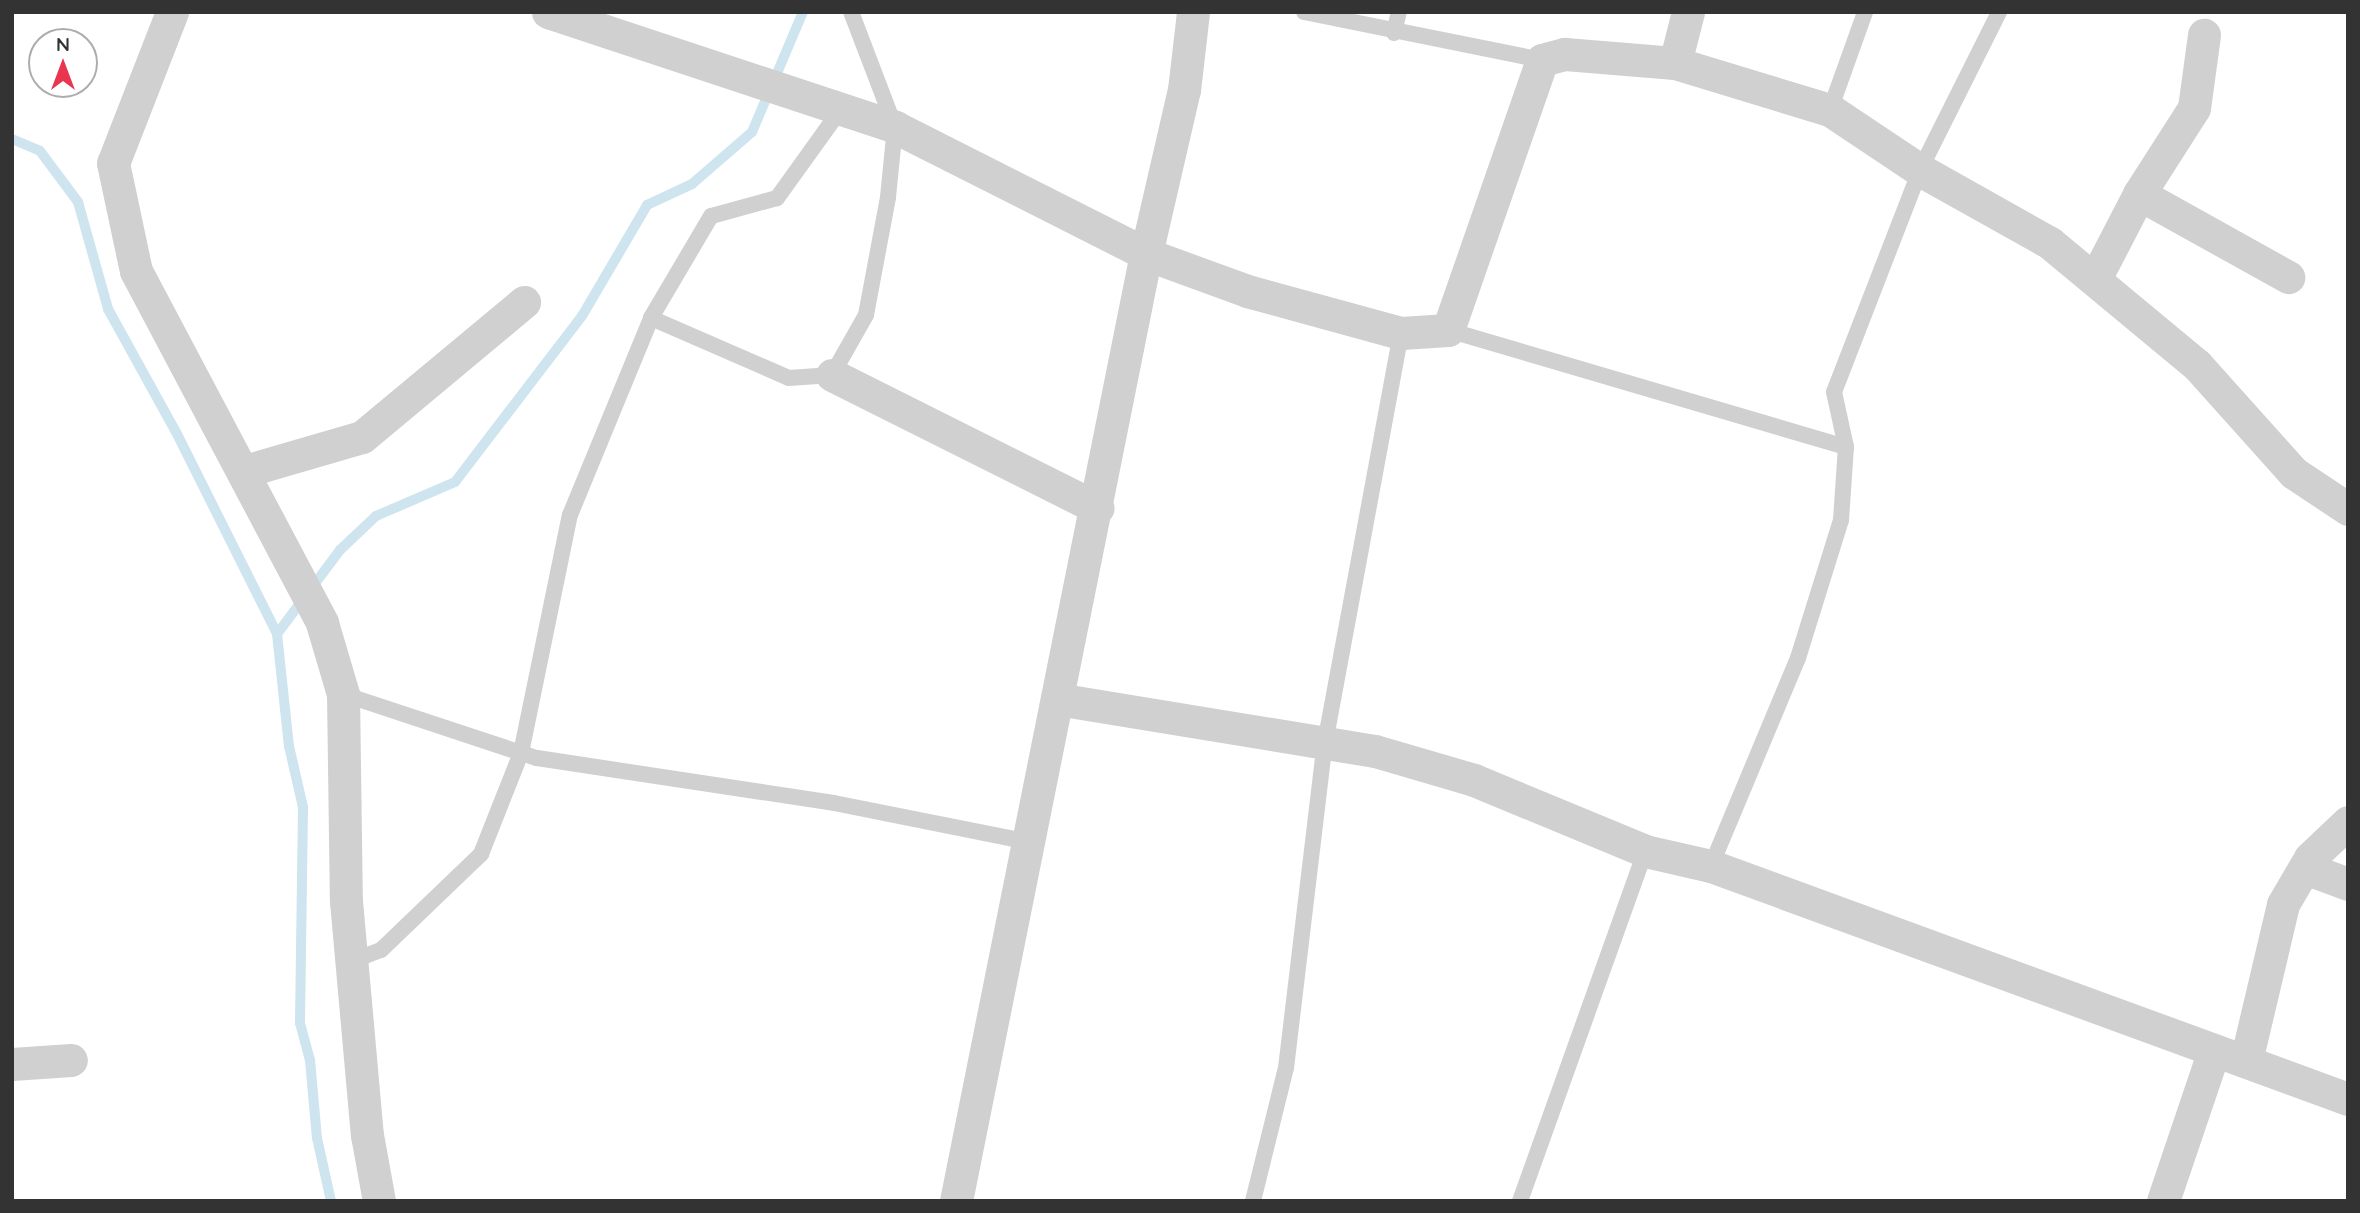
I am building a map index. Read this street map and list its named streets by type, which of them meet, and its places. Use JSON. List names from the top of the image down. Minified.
{"north":"top"}
